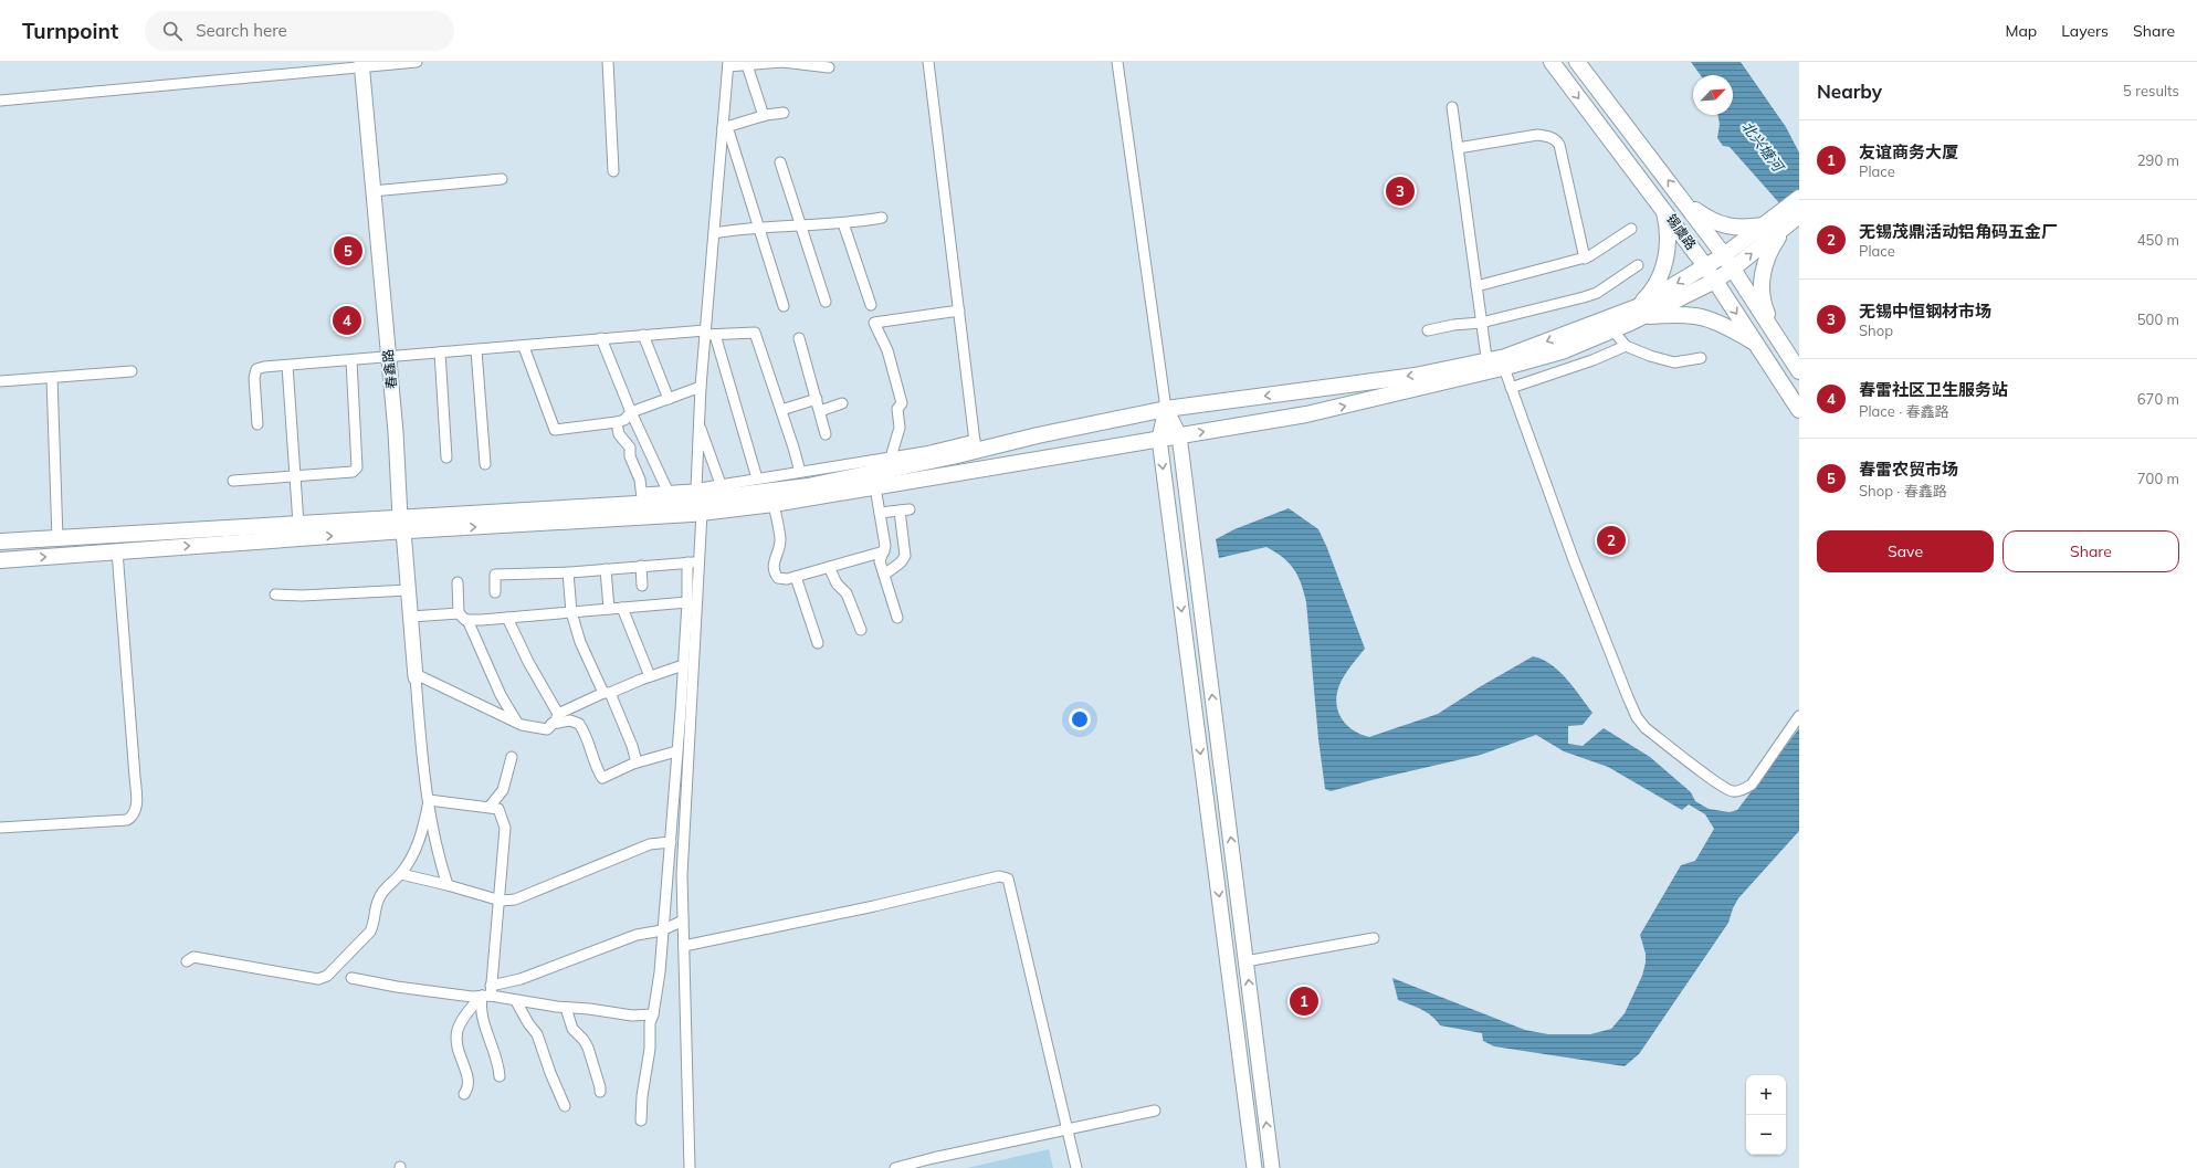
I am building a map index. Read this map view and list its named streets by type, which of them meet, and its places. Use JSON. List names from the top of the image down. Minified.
{"streets":{"main road":["锡虞路","春鑫路"]},"water":["北兴塘河"],"north":"top right","page":{"header":"Turnpoint","search":"Search here","nav":["Map","Layers","Share"],"heading":["Nearby","5 results"],"list":[{"mark":"1","name":"友谊商务大厦","note":"Place","value":"290 m"},{"mark":"2","name":"无锡茂鼎活动铝角码五金厂","note":"Place","value":"450 m"},{"mark":"3","name":"无锡中恒钢材市场","note":"Shop","value":"500 m"},{"mark":"4","name":"春雷社区卫生服务站","note":"Place · 春鑫路","value":"670 m"},{"mark":"5","name":"春雷农贸市场","note":"Shop · 春鑫路","value":"700 m"}],"pins":["3","5","4","2","1"],"buttons":["Save","Share"],"map_buttons":["+","−"]}}
